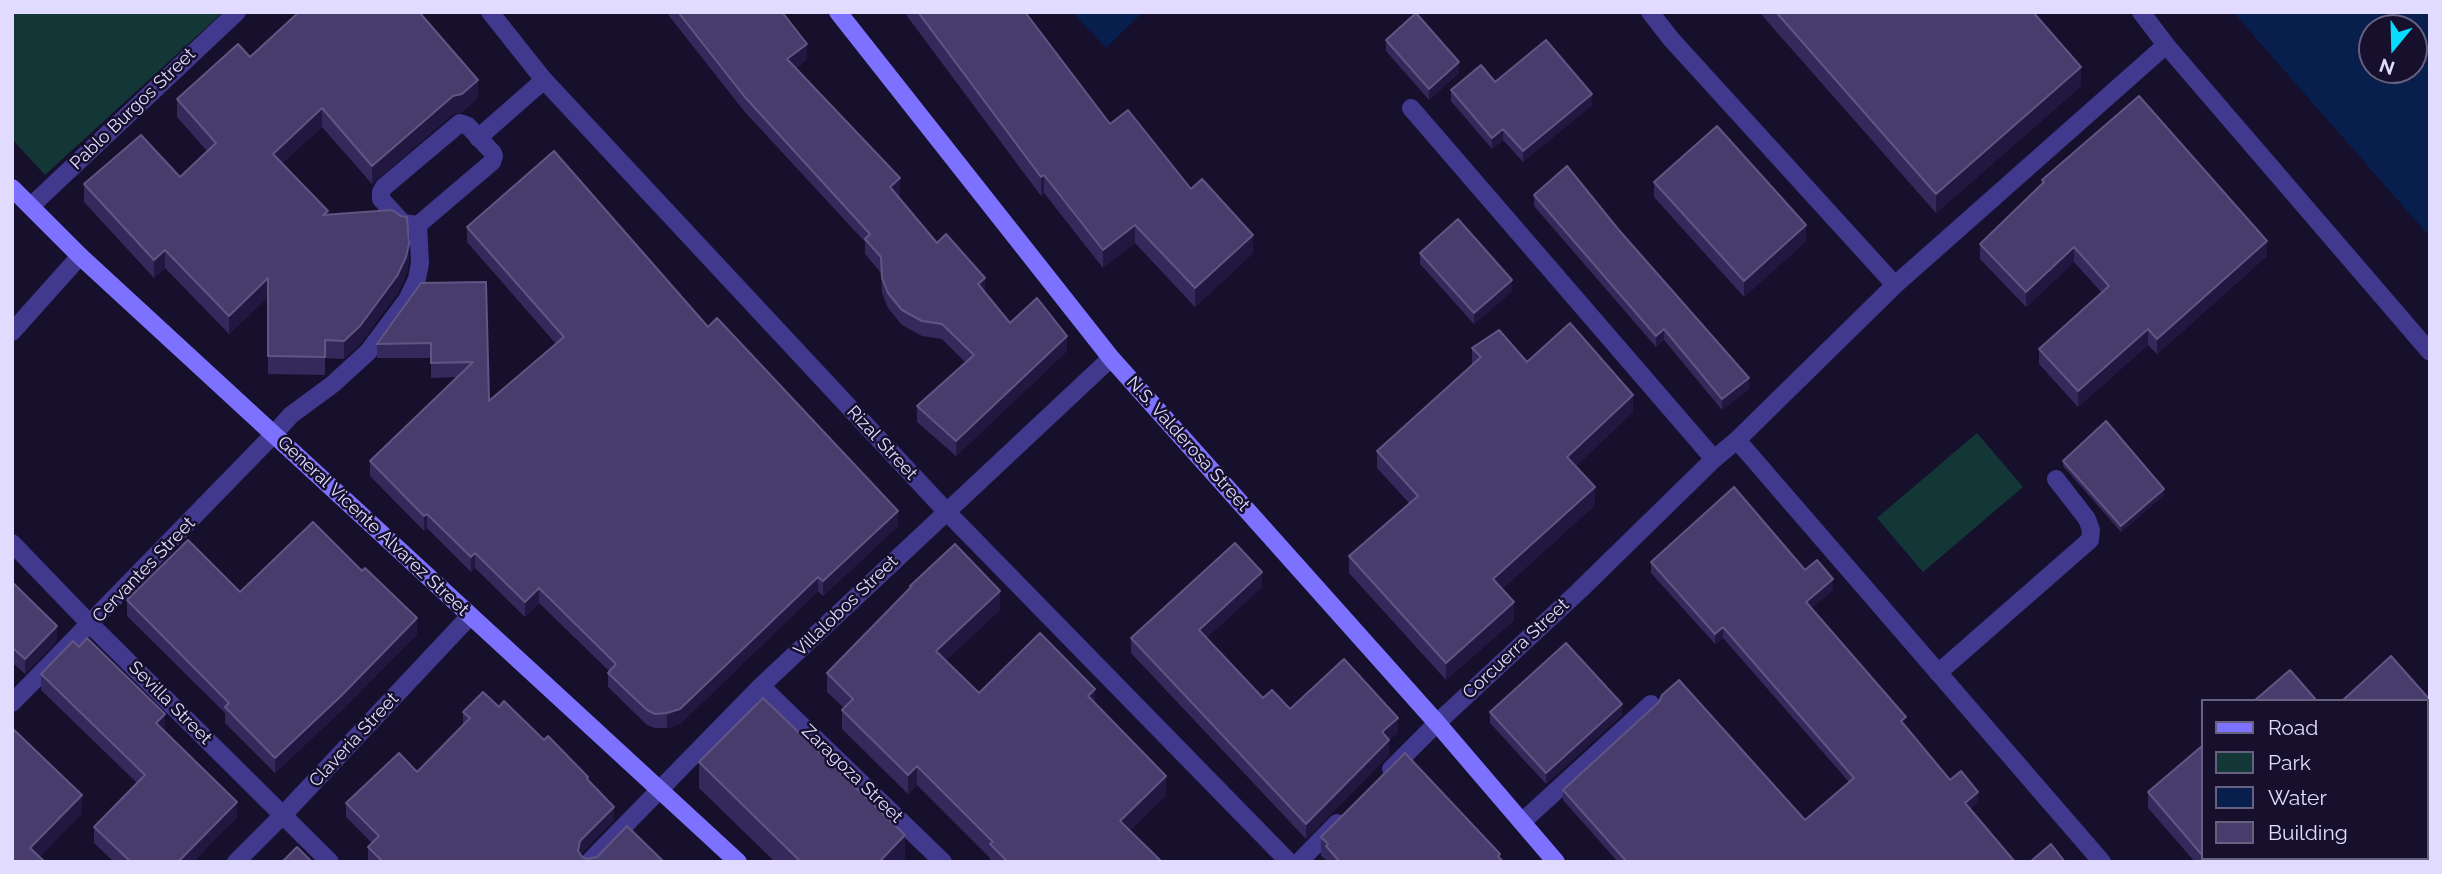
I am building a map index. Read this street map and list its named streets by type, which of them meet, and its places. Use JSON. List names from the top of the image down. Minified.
{"streets":{"main road":["N.S. Valderosa Street","General Vicente Alvarez Street"],"street":["Pablo Burgos Street","Rizal Street","Cervantes Street","Villalobos Street","Corcuerra Street","Sevilla Street","Claveria Street","Zaragoza Street"]},"crossings":[["Pablo Burgos Street","General Vicente Alvarez Street"],["Rizal Street","Villalobos Street"],["N.S. Valderosa Street","Villalobos Street"],["N.S. Valderosa Street","Corcuerra Street"],["General Vicente Alvarez Street","Cervantes Street"],["General Vicente Alvarez Street","Villalobos Street"],["General Vicente Alvarez Street","Claveria Street"],["Cervantes Street","Sevilla Street"],["Villalobos Street","Zaragoza Street"],["Sevilla Street","Claveria Street"]],"legend":["Road","Park","Water","Building"],"north":"bottom"}
